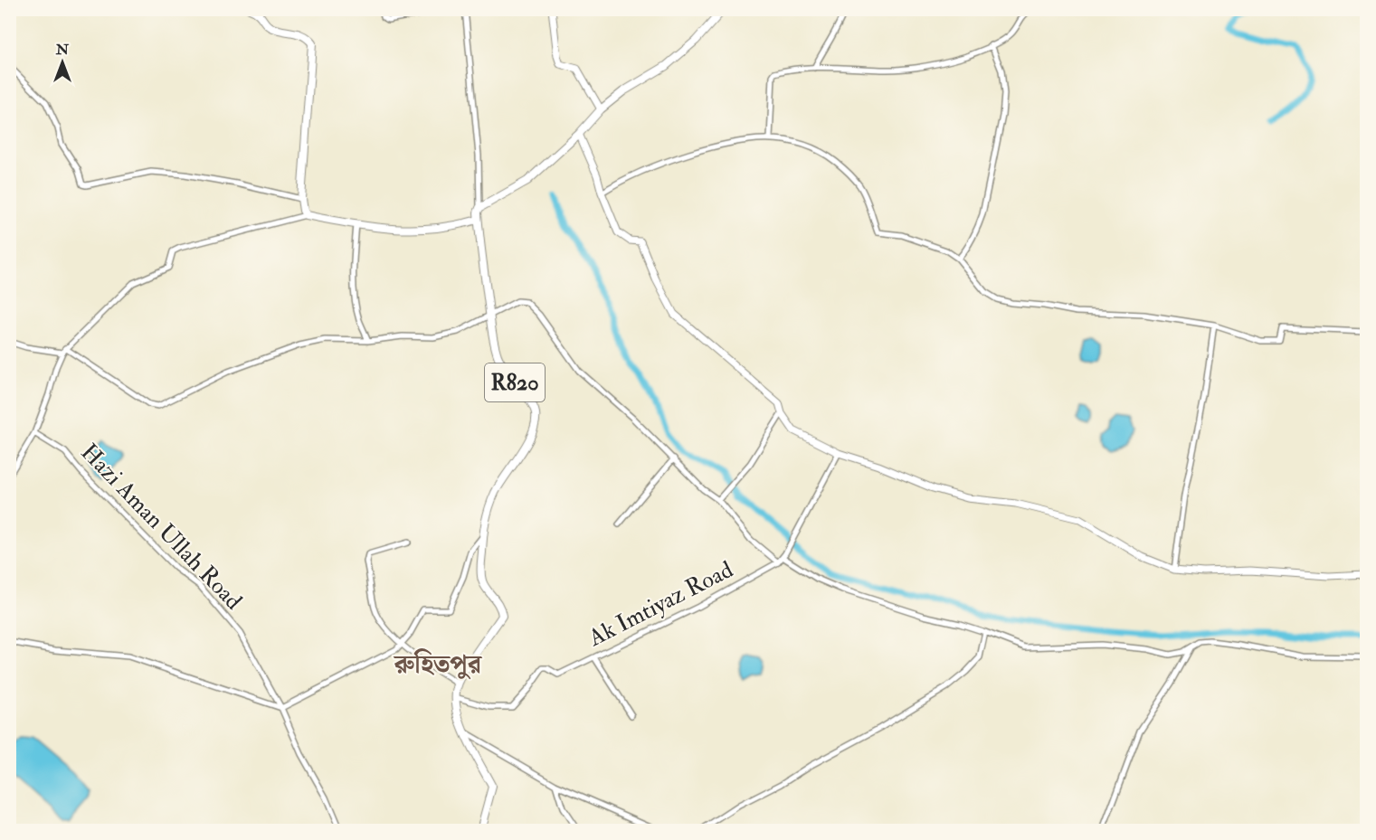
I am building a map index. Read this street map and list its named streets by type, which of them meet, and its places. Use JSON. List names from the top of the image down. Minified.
{"streets":{"main road":["R820"],"street":["Hazi Aman Ullah Road","Ak Imtiyaz Road"]},"crossings":[["R820","Ak Imtiyaz Road"]],"districts":["রুহিতপুর"],"north":"top"}
